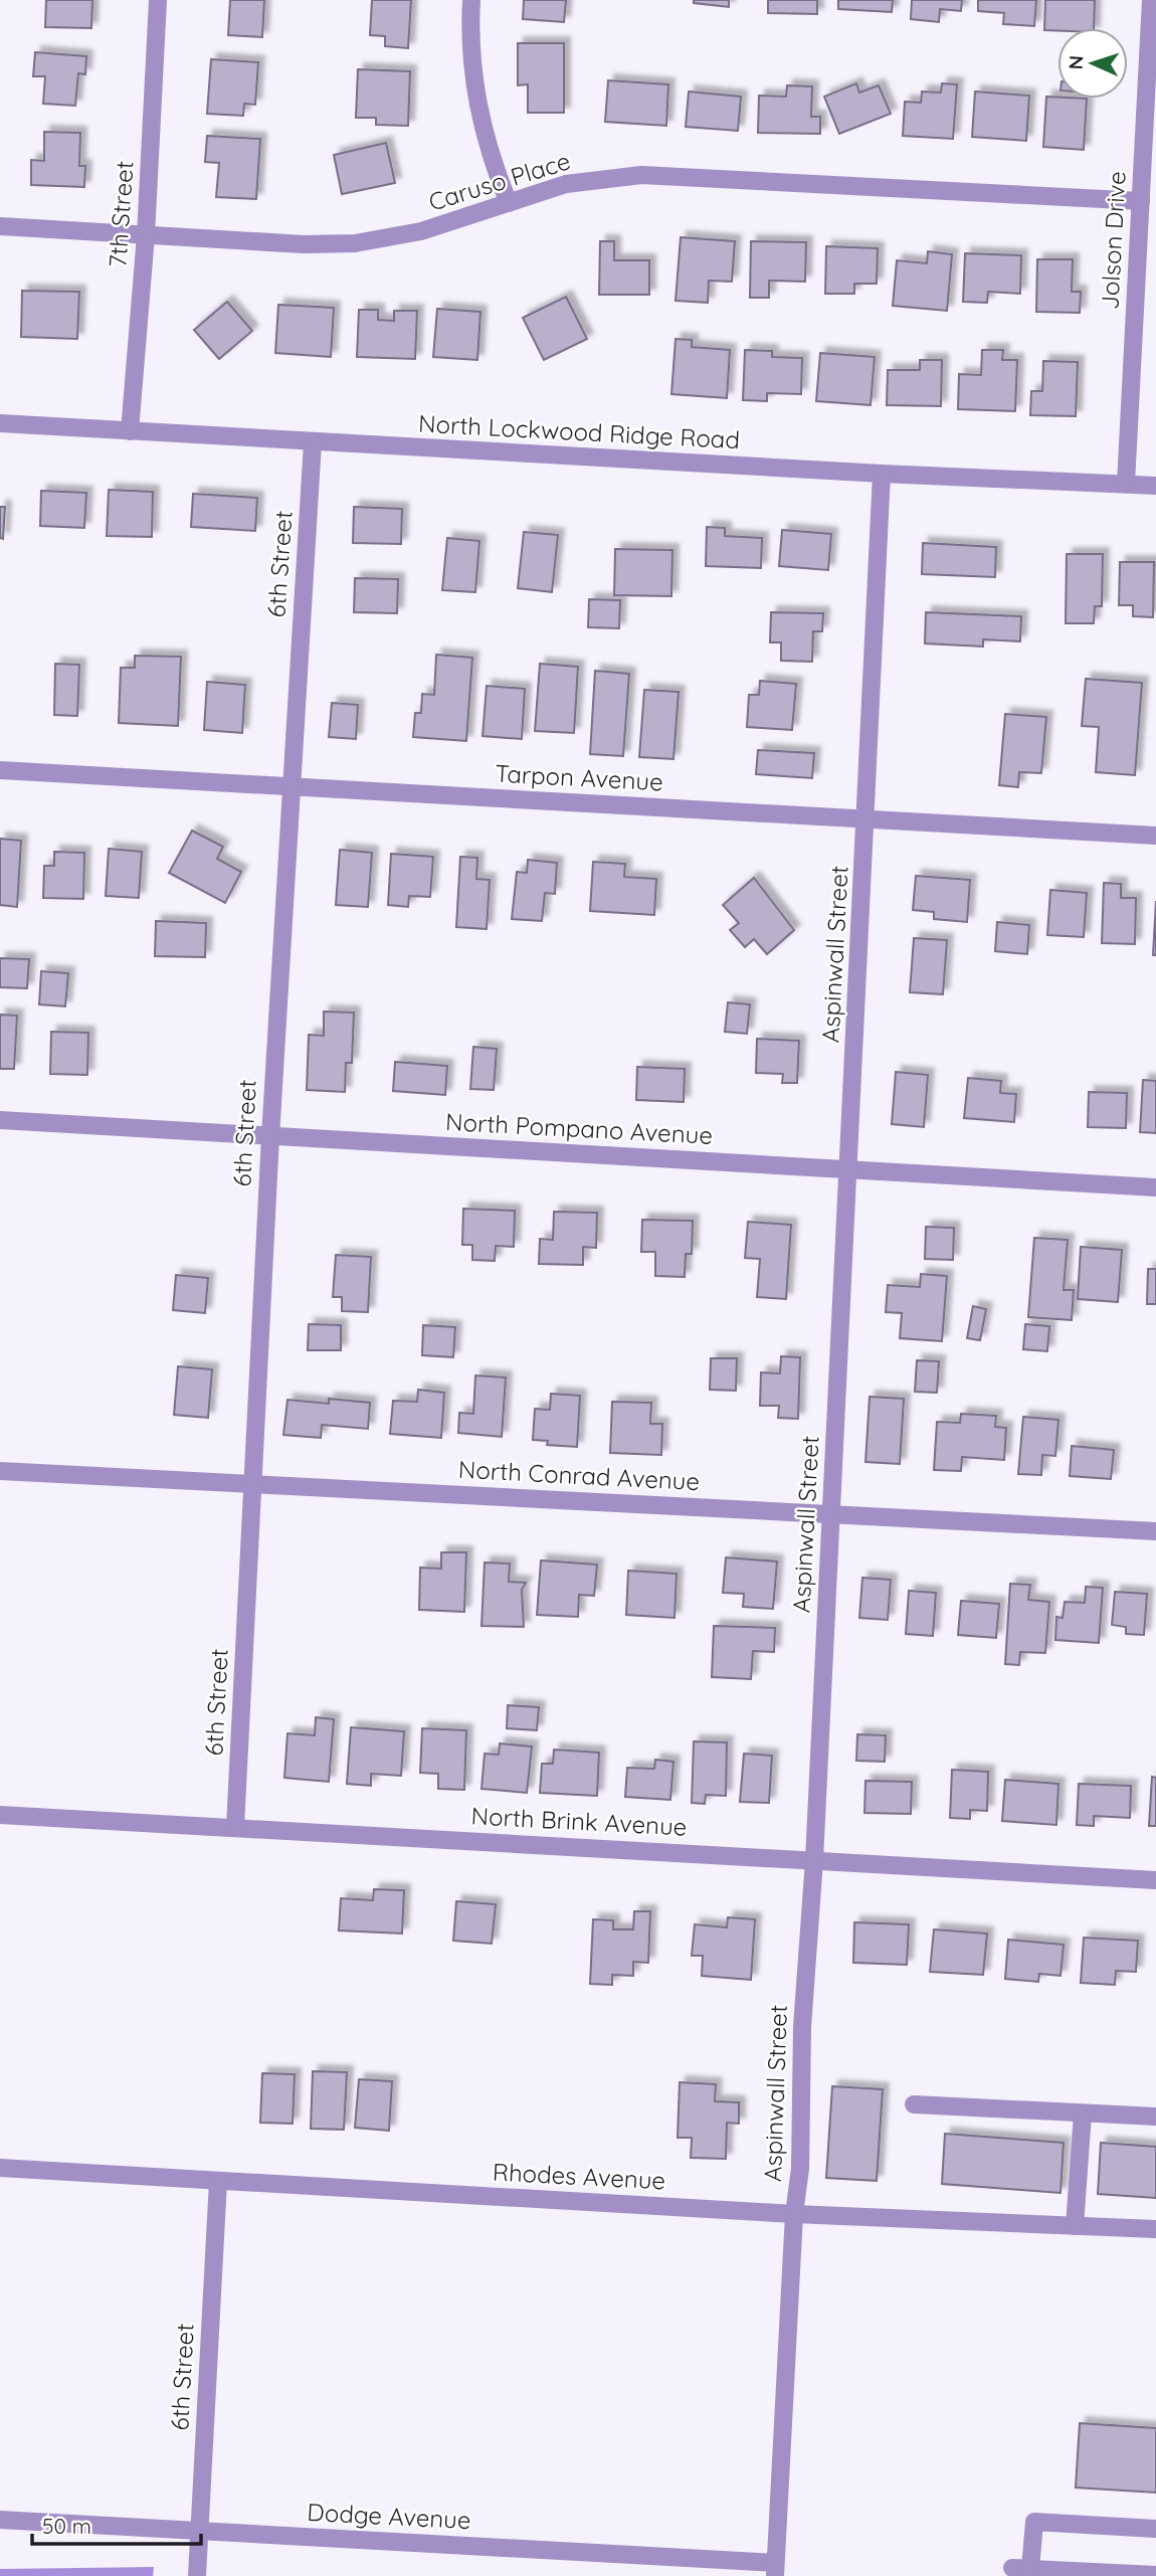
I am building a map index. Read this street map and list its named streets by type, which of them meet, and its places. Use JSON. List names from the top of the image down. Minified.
{"streets":{"street":["Caruso Place","7th Street","Jolson Drive","North Lockwood Ridge Road","6th Street","Tarpon Avenue","Aspinwall Street","North Pompano Avenue","North Conrad Avenue","North Brink Avenue","Rhodes Avenue","Dodge Avenue"]},"crossings":[["Caruso Place","7th Street"],["Caruso Place","Jolson Drive"],["7th Street","North Lockwood Ridge Road"],["Jolson Drive","North Lockwood Ridge Road"],["North Lockwood Ridge Road","6th Street"],["North Lockwood Ridge Road","Aspinwall Street"],["6th Street","Tarpon Avenue"],["6th Street","North Pompano Avenue"],["6th Street","North Conrad Avenue"],["6th Street","North Brink Avenue"],["6th Street","Rhodes Avenue"],["6th Street","Dodge Avenue"],["Tarpon Avenue","Aspinwall Street"],["Aspinwall Street","North Pompano Avenue"],["Aspinwall Street","North Conrad Avenue"],["Aspinwall Street","North Brink Avenue"],["Aspinwall Street","Rhodes Avenue"],["Aspinwall Street","Dodge Avenue"]],"scale_bar":"50 m","north":"left"}
